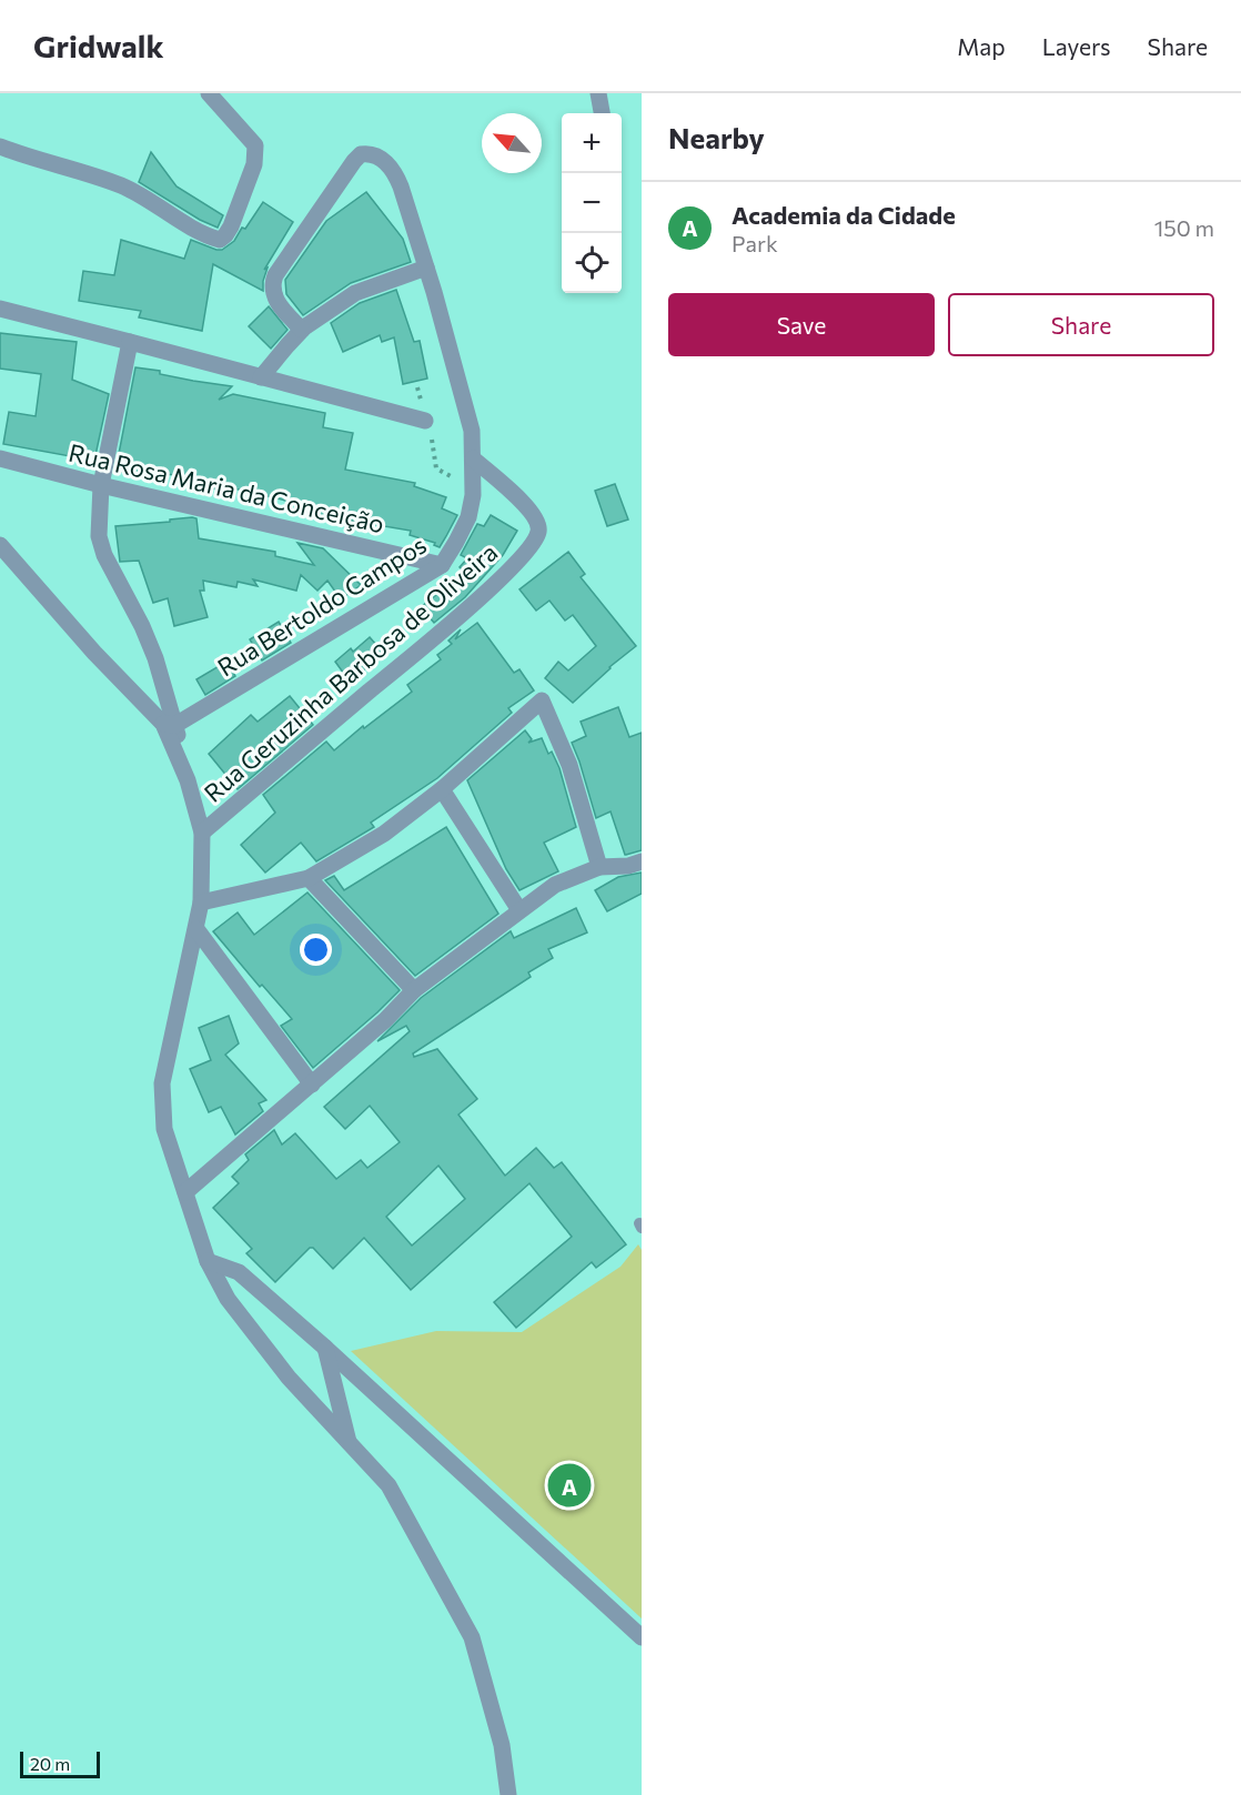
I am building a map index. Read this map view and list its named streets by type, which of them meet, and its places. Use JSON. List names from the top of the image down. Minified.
{"streets":{"street":["Rua Rosa Maria da Conceição","Rua Bertoldo Campos","Rua Geruzinha Barbosa de Oliveira"]},"crossings":[["Rua Rosa Maria da Conceição","Rua Bertoldo Campos"],["Rua Bertoldo Campos","Rua Geruzinha Barbosa de Oliveira"]],"scale_bar":"20 m","north":"top left","page":{"header":"Gridwalk","nav":["Map","Layers","Share"],"heading":"Nearby","map_buttons":["+","−"],"list":[{"mark":"A","name":"Academia da Cidade","note":"Park","value":"150 m"}],"buttons":["Save","Share"],"pins":"A","scale":"20 m"}}
